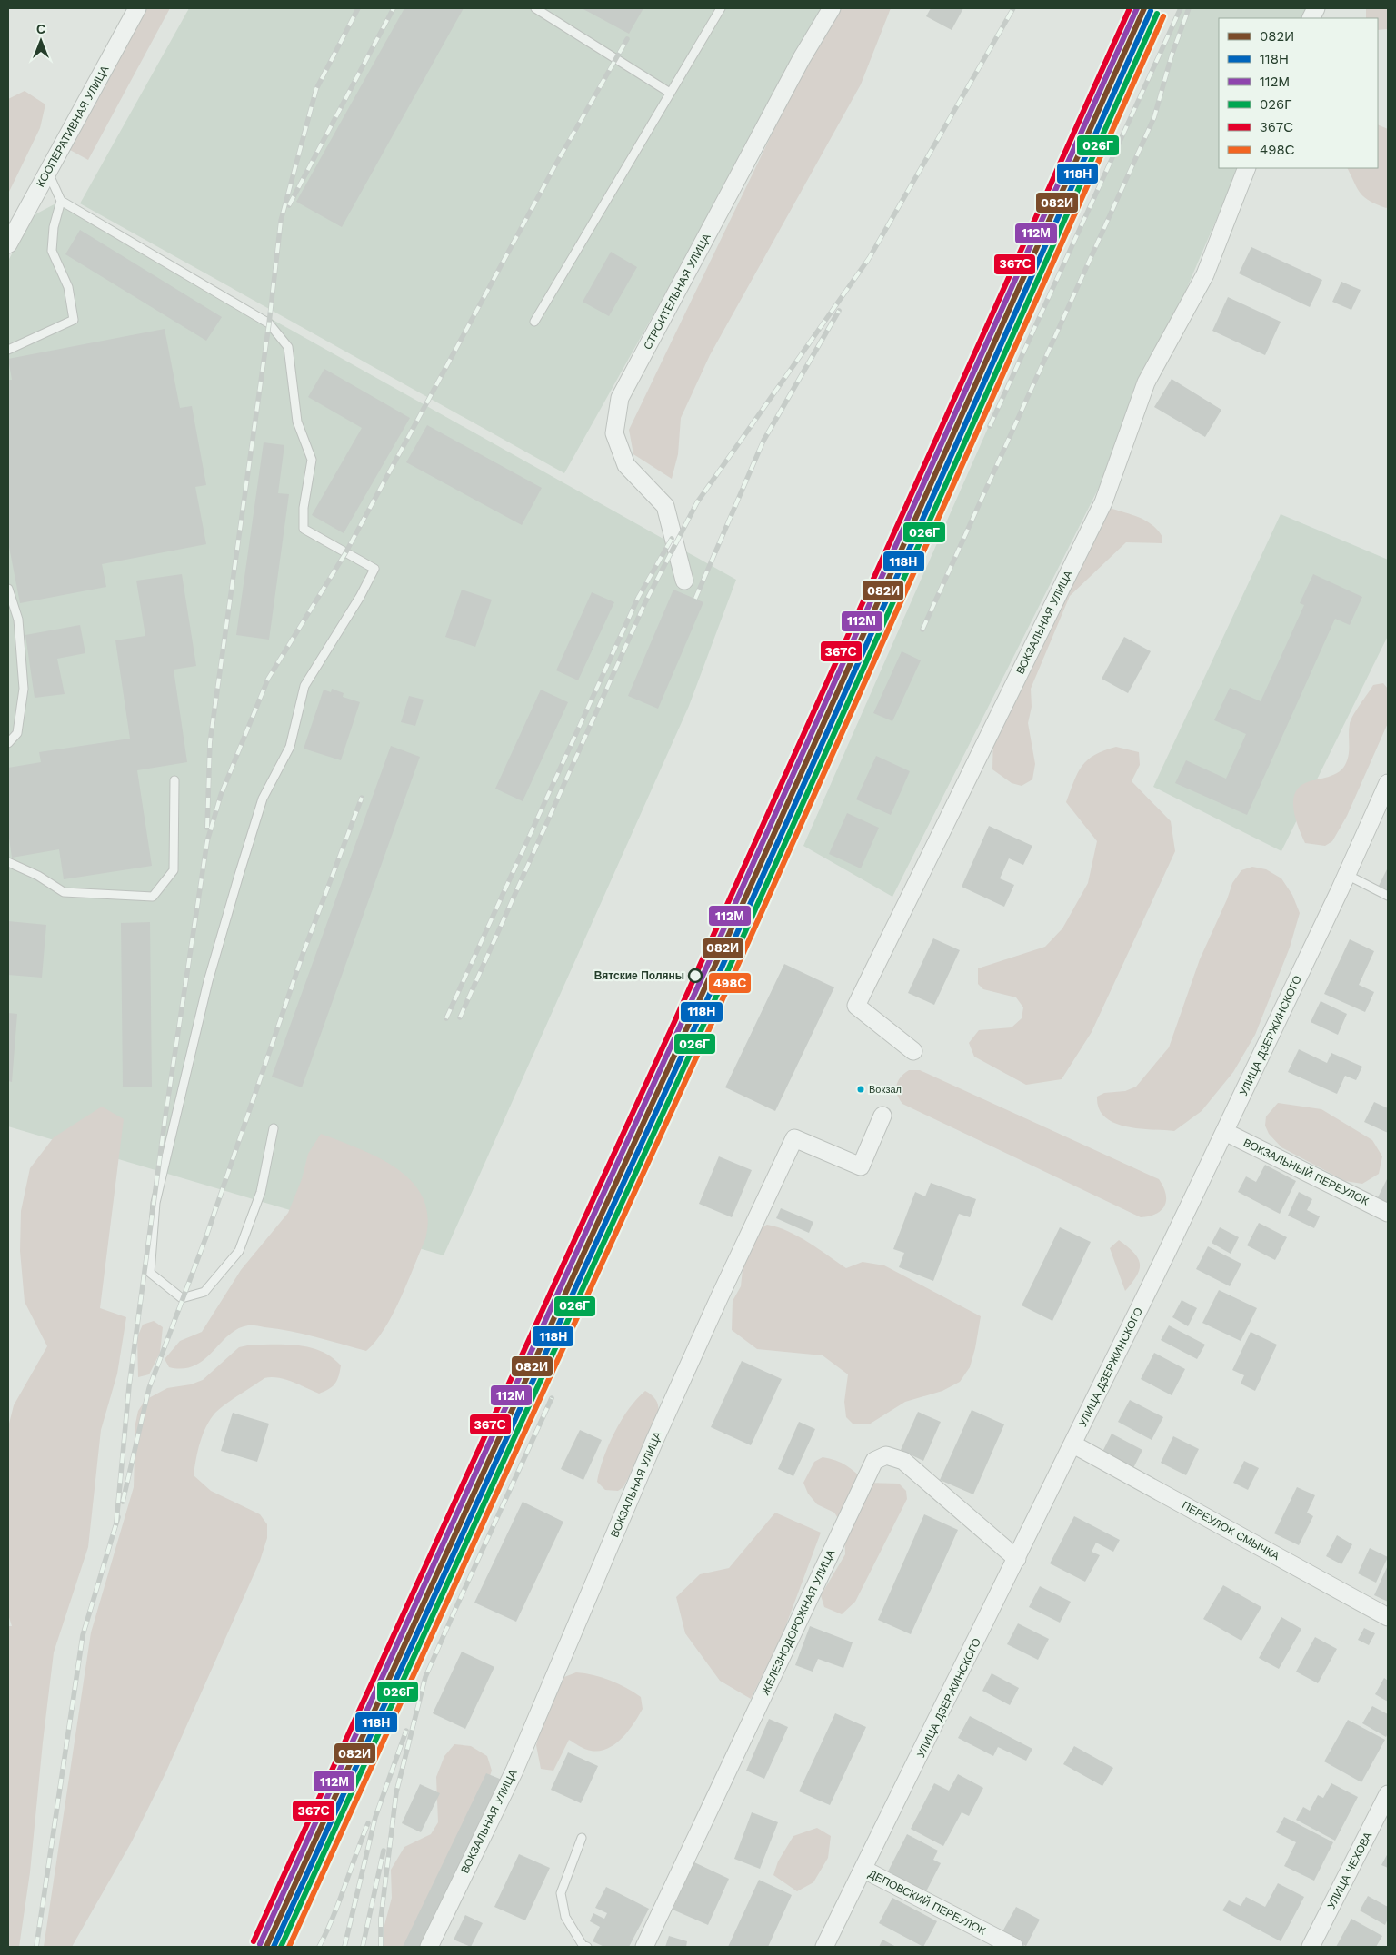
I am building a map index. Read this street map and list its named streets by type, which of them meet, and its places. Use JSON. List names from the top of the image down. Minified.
{"streets":{"street":["КООПЕРАТИВНАЯ УЛИЦА","СТРОИТЕЛЬНАЯ УЛИЦА","ВОКЗАЛЬНАЯ УЛИЦА","УЛИЦА ДЗЕРЖИНСКОГО","ВОКЗАЛЬНЫЙ ПЕРЕУЛОК","ПЕРЕУЛОК СМЫЧКА","ЖЕЛЕЗНОДОРОЖНАЯ УЛИЦА","УЛИЦА ЧЕХОВА","ДЕПОВСКИЙ ПЕРЕУЛОК"]},"crossings":[["УЛИЦА ДЗЕРЖИНСКОГО","ВОКЗАЛЬНЫЙ ПЕРЕУЛОК"],["УЛИЦА ДЗЕРЖИНСКОГО","ПЕРЕУЛОК СМЫЧКА"],["УЛИЦА ДЗЕРЖИНСКОГО","ЖЕЛЕЗНОДОРОЖНАЯ УЛИЦА"],["УЛИЦА ДЗЕРЖИНСКОГО","ДЕПОВСКИЙ ПЕРЕУЛОК"]],"places":["Вятские Поляны","Вокзал"],"lines":["transit line 082И","transit line 112М","transit line 367С","transit line 118Н","transit line 026Г","transit line 498С"],"legend":["082И","118Н","112М","026Г","367С","498С"],"north":"top"}
